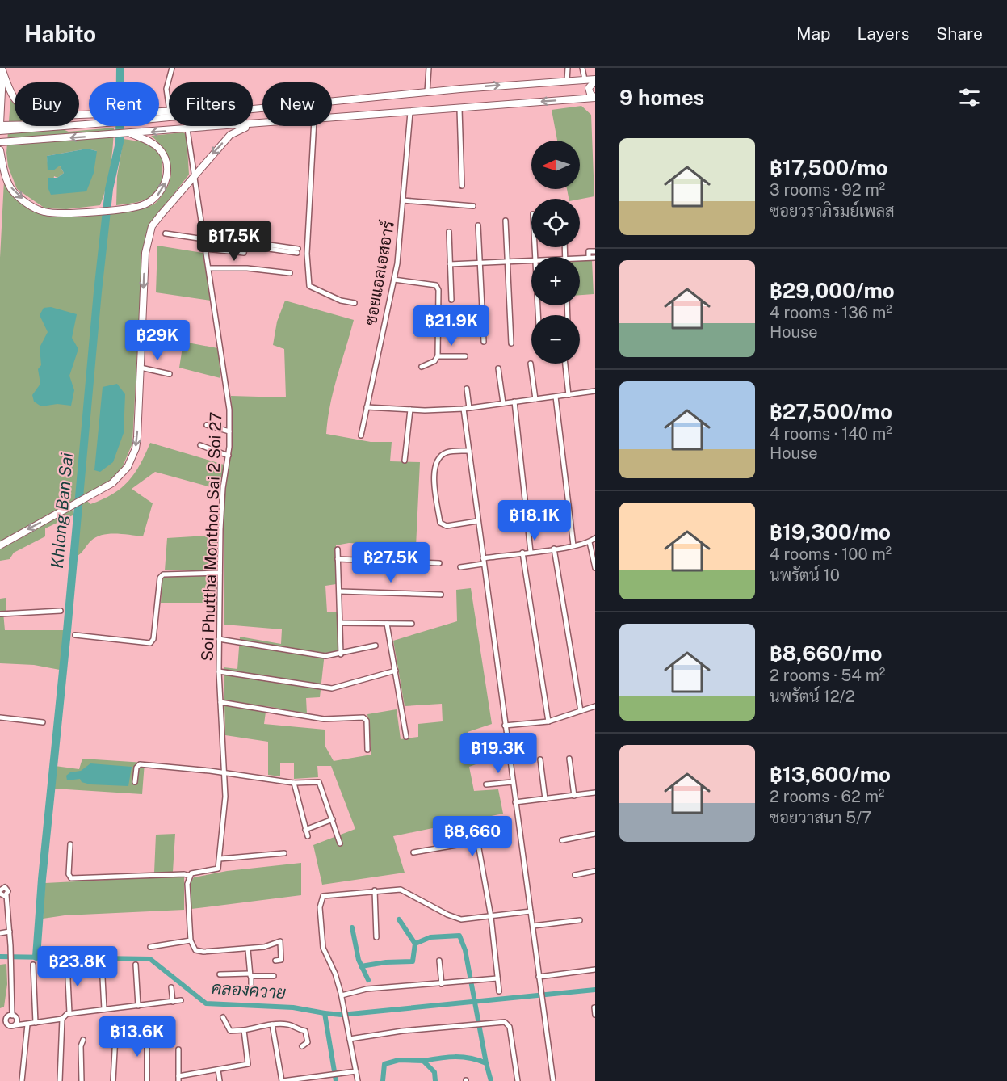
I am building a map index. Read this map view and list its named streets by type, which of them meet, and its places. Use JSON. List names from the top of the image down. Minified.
{"streets":{"street":["ซอยแอลเอสอาร์","Soi Phuttha Monthon Sai 2 Soi 27"]},"water":["Khlong Ban Sai","คลองควาย"],"north":"left","page":{"header":"Habito","nav":["Map","Layers","Share"],"heading":"9 homes","chip":["Buy","Rent","Filters","New"],"list":[{"name":"฿17,500/mo","note":"3 rooms · 92 m² · ซอยวราภิรมย์เพลส"},{"name":"฿29,000/mo","note":"4 rooms · 136 m² · House"},{"name":"฿27,500/mo","note":"4 rooms · 140 m² · House"},{"name":"฿19,300/mo","note":"4 rooms · 100 m² · นพรัตน์ 10"},{"name":"฿8,660/mo","note":"2 rooms · 54 m² · นพรัตน์ 12/2"},{"name":"฿13,600/mo","note":"2 rooms · 62 m² · ซอยวาสนา 5/7"}],"map_buttons":["+","−"],"price":["฿17.5K","฿21.9K","฿29K","฿18.1K","฿27.5K","฿19.3K","฿8,660","฿23.8K","฿13.6K"]}}
